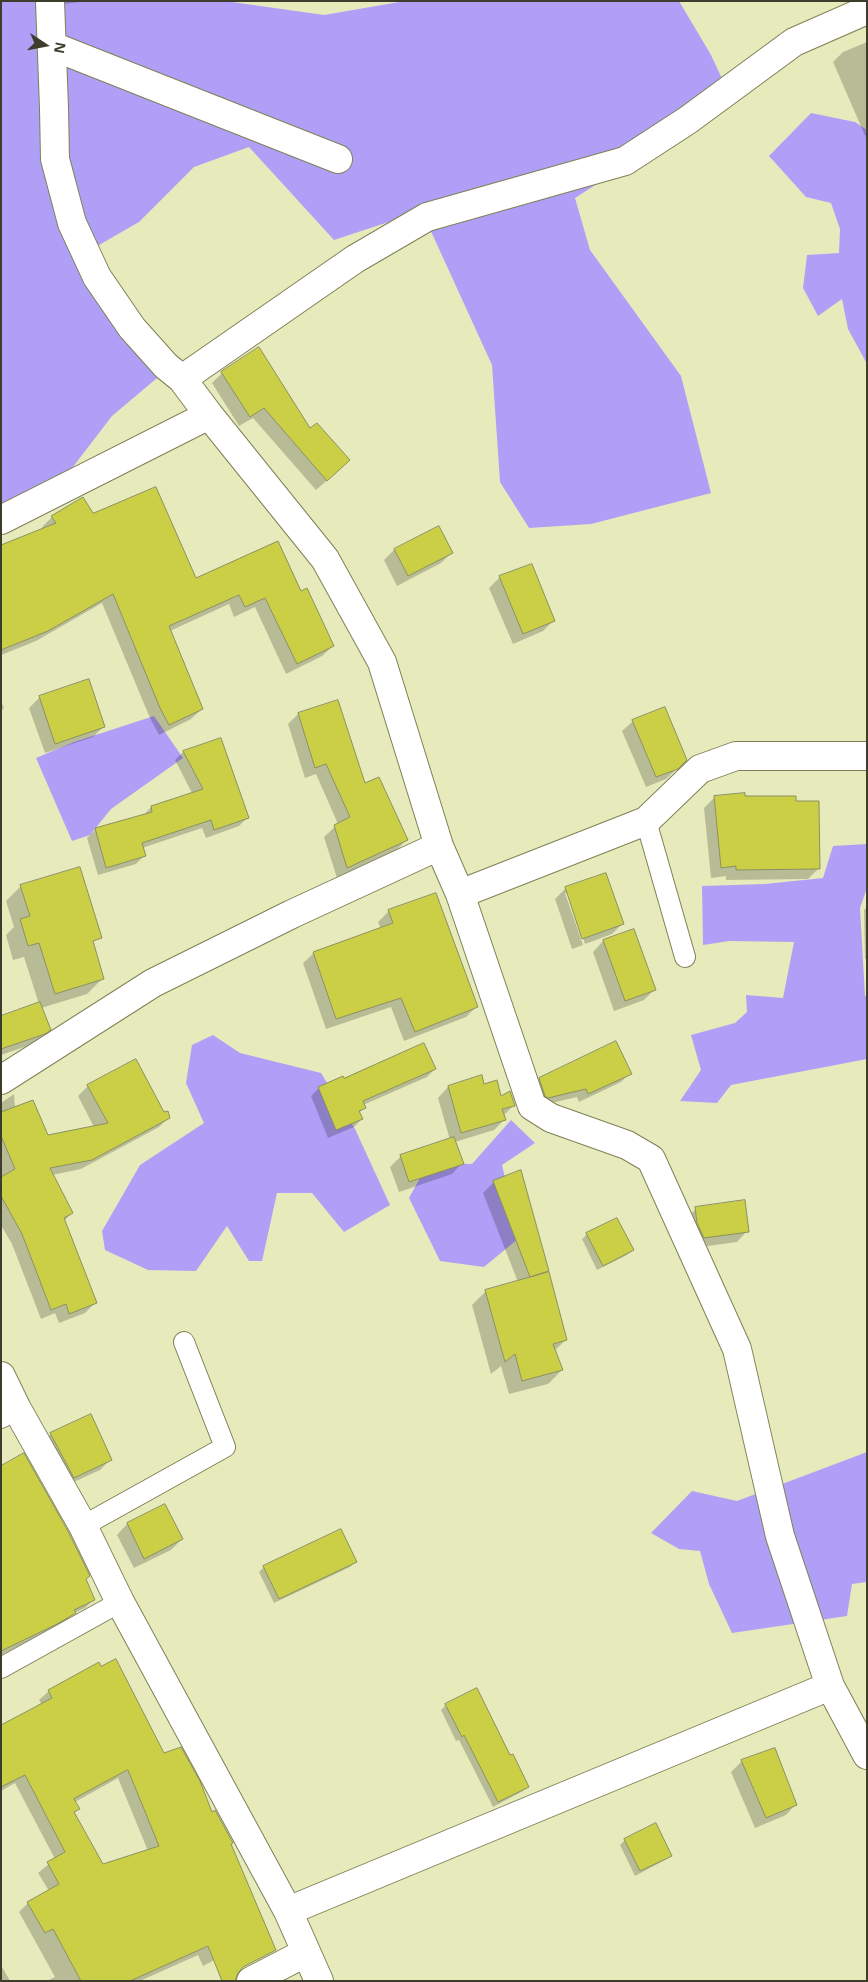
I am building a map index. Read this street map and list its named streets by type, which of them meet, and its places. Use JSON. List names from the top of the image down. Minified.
{"north":"right"}
